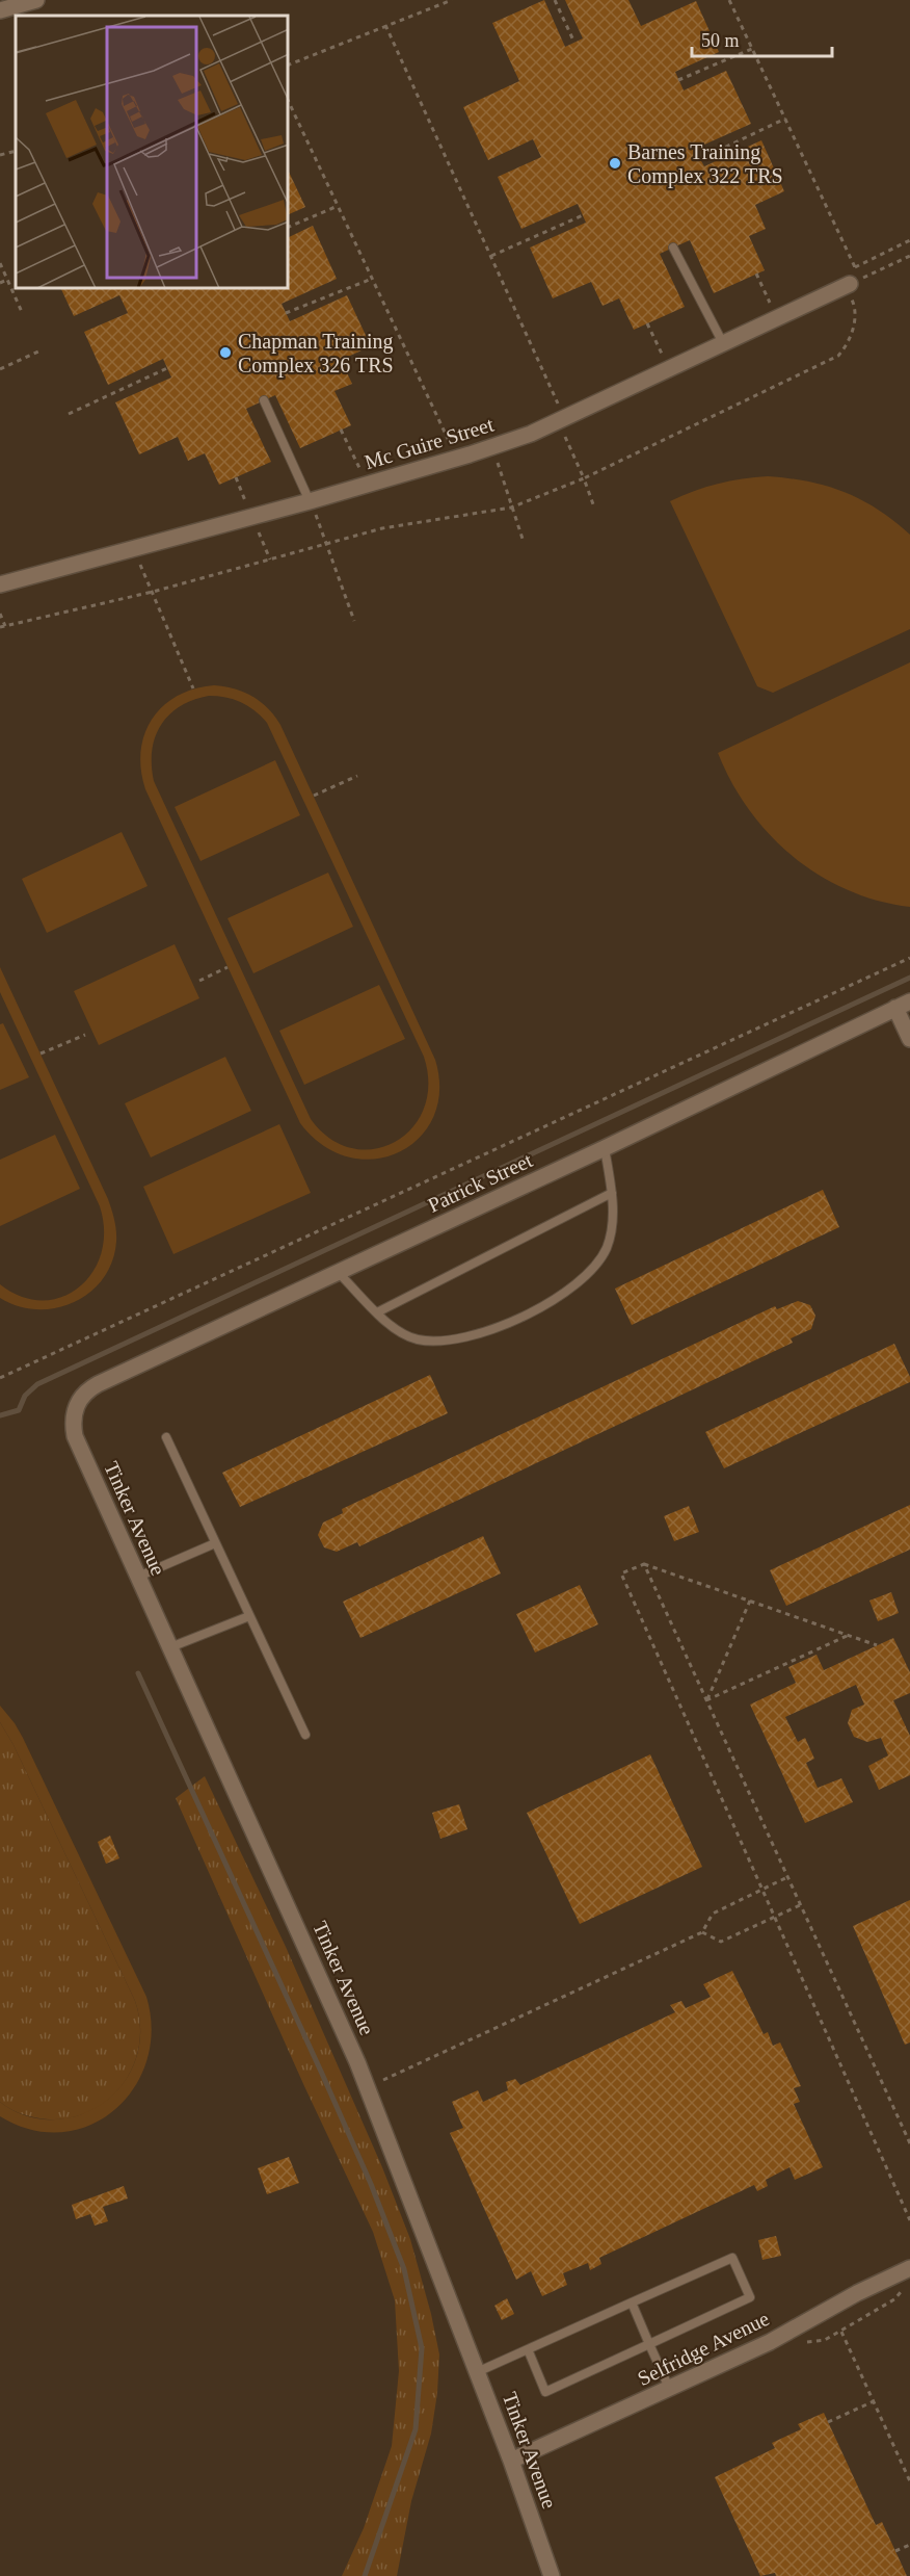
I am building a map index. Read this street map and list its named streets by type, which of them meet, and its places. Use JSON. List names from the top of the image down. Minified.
{"streets":{"street":["Mc Guire Street","Patrick Street","Tinker Avenue","Selfridge Avenue"]},"crossings":[["Patrick Street","Tinker Avenue"],["Tinker Avenue","Selfridge Avenue"]],"places":["Barnes Training Complex 322 TRS","Chapman Training Complex 326 TRS"],"scale_bar":"50 m"}
